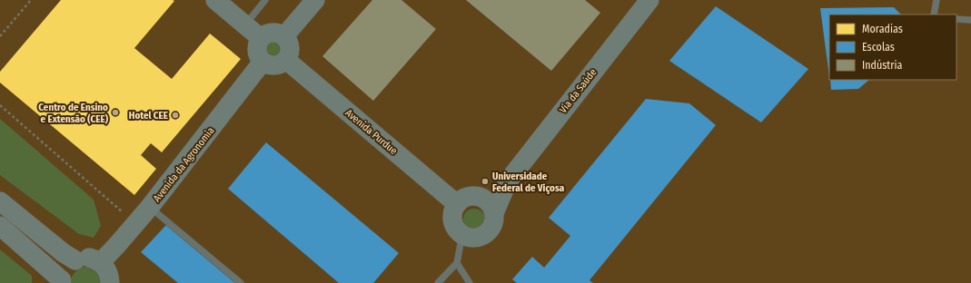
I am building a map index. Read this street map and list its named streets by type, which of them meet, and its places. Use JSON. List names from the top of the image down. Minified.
{"streets":{"street":["Via da Saúde","Avenida Purdue","Avenida da Agronomia"]},"crossings":[["Via da Saúde","Avenida Purdue"],["Avenida Purdue","Avenida da Agronomia"]],"places":["Centro de Ensino e Extensão (CEE)","Hotel CEE","Universidade Federal de Viçosa"],"legend":["Moradias","Escolas","Indústria"]}
